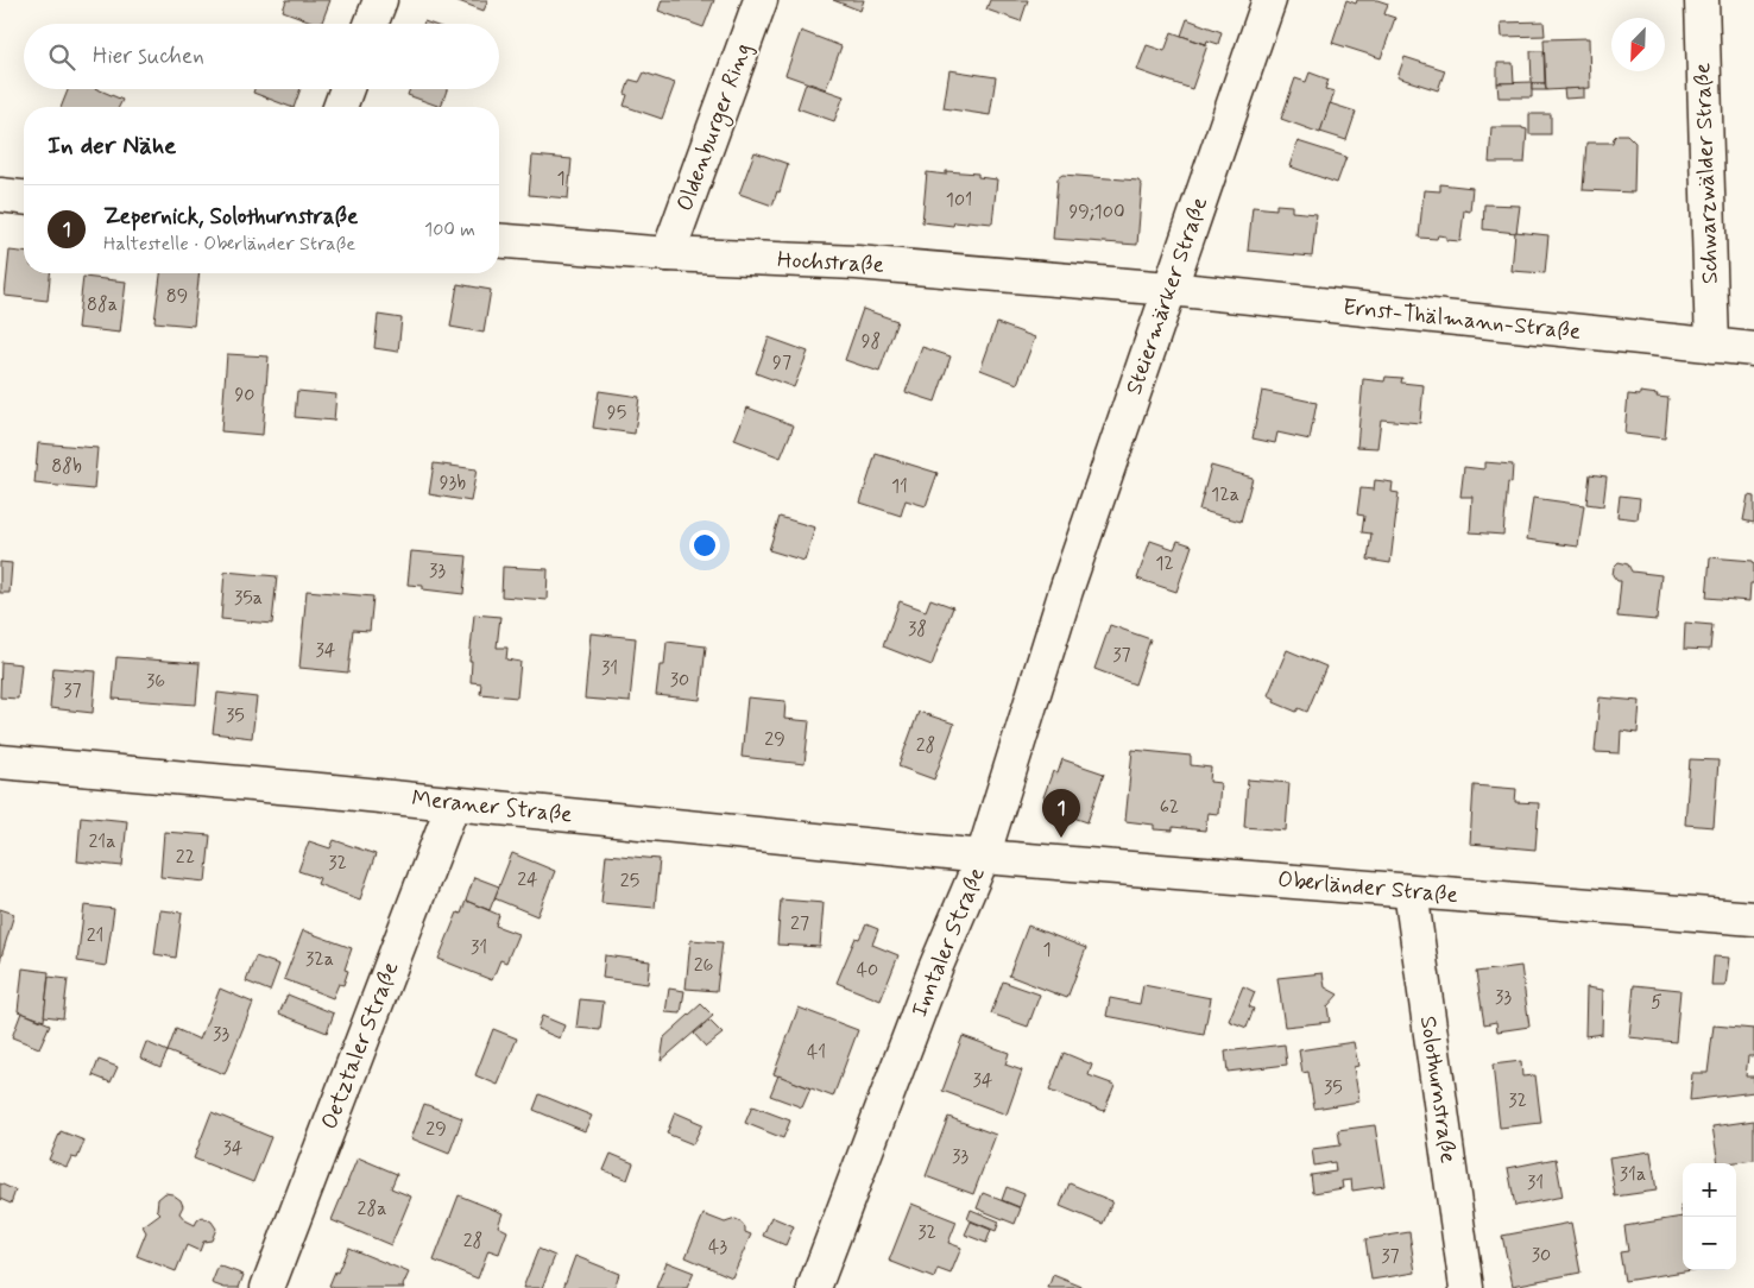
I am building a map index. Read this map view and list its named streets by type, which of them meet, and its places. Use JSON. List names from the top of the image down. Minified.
{"streets":{"street":["Oldenburger Ring","Schwarzwälder Straße","Hochstraße","Steiermärker Straße","Ernst-Thälmann-Straße","Meraner Straße","Oberländer Straße","Inntaler Straße","Oetztaler Straße","Solothurnstraße"]},"crossings":[["Oldenburger Ring","Hochstraße"],["Schwarzwälder Straße","Ernst-Thälmann-Straße"],["Hochstraße","Steiermärker Straße"],["Hochstraße","Ernst-Thälmann-Straße"],["Steiermärker Straße","Ernst-Thälmann-Straße"],["Steiermärker Straße","Inntaler Straße"],["Meraner Straße","Oberländer Straße"],["Meraner Straße","Inntaler Straße"],["Meraner Straße","Oetztaler Straße"],["Oberländer Straße","Inntaler Straße"],["Oberländer Straße","Solothurnstraße"]],"house_numbers":["1","101","99;100","89","88a","98","97","90","95","88b","93b","11","12a","12","33","35a","38","34","37","31","30","36","37","35","29","28","62","21a","22","32","24","25","27","21","31","1","32a","26","40","33","5","33","41","34","35","32","29","34","33","31a","31","28a","32","28","43","30","37"],"north":"bottom left","page":{"search":"Hier suchen","heading":"In der Nähe","list":[{"mark":"1","name":"Zepernick, Solothurnstraße","note":"Haltestelle · Oberländer Straße","value":"100 m"}],"pins":"1","map_buttons":["+","−"]}}
